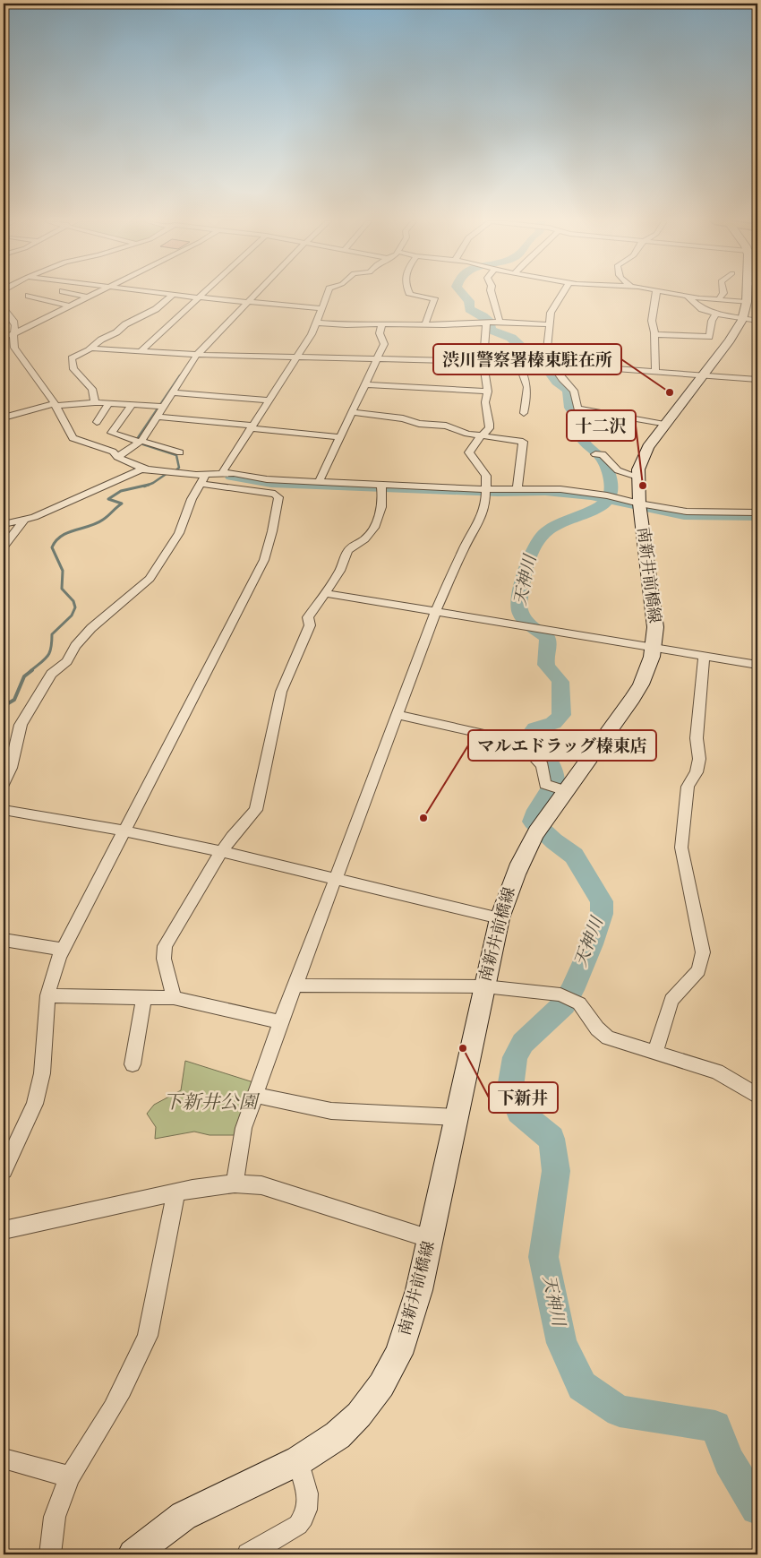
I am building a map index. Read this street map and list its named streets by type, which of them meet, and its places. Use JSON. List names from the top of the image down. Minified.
{"streets":{"main road":["南新井前橋線"]},"water":["天神川"],"parks":["下新井公園"],"places":["渋川警察署榛東駐在所","十二沢","マルエドラッグ榛東店","下新井"]}
